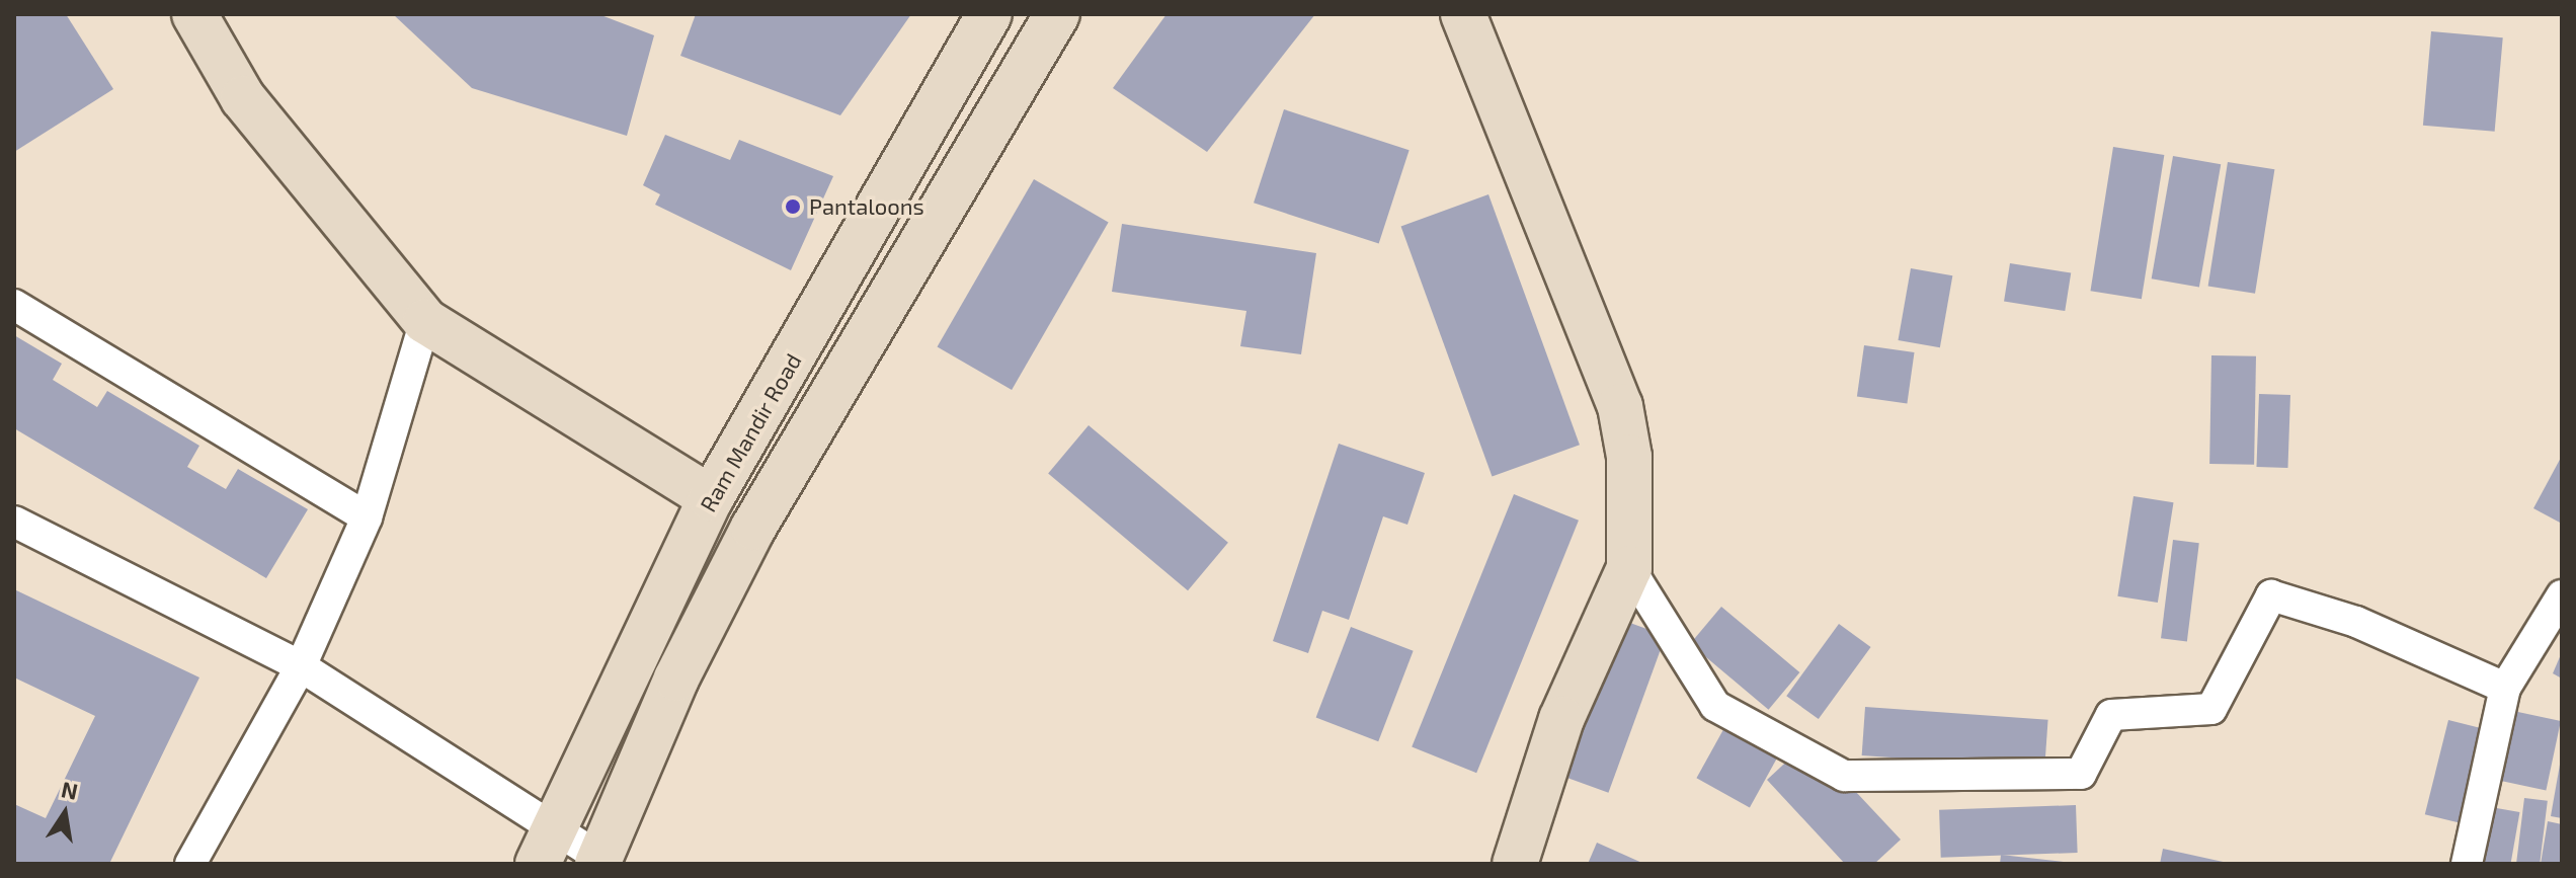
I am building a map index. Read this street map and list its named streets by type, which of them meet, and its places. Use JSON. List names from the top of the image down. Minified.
{"streets":{"main road":["Ram Mandir Road"]},"places":["Pantaloons"],"north":"top"}
